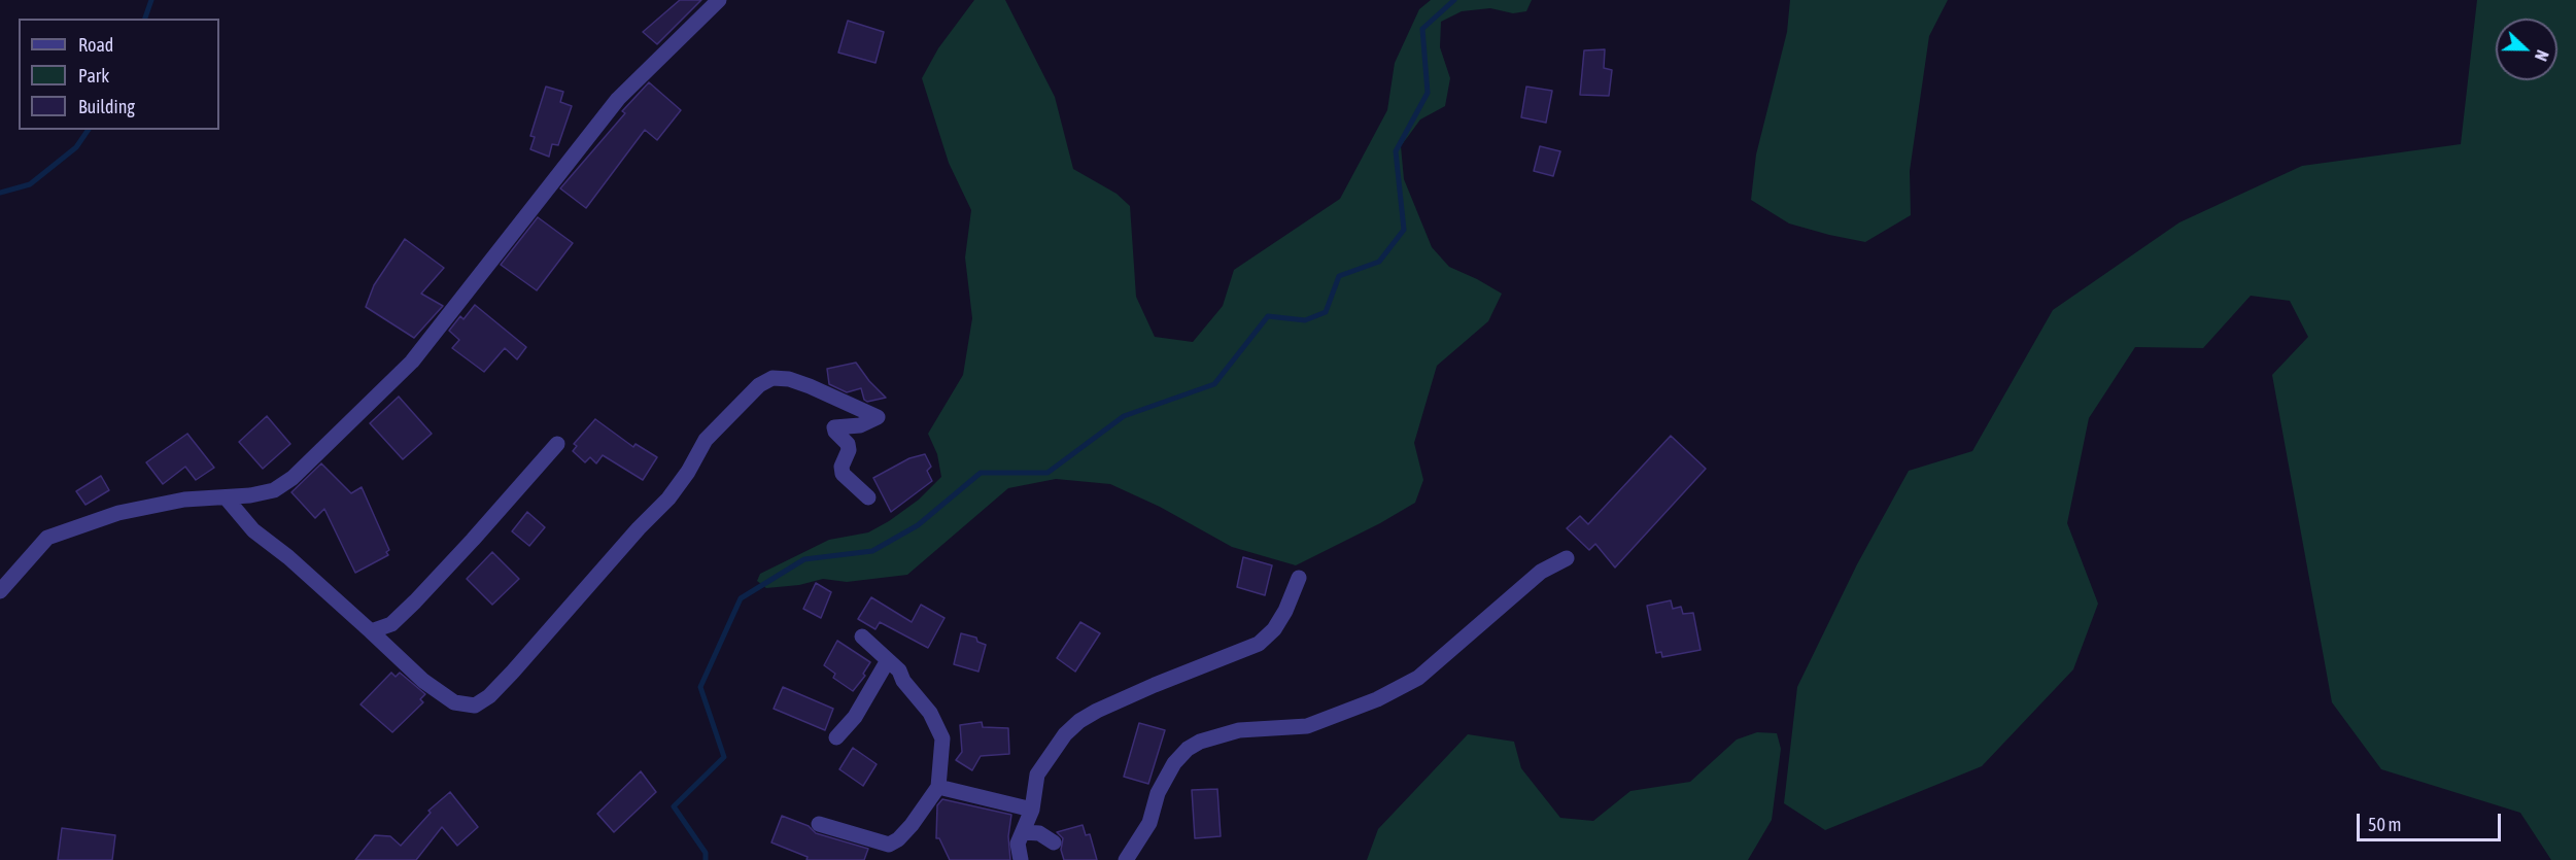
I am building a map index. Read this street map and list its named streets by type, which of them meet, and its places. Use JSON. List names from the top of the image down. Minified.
{"legend":["Road","Park","Building"],"scale_bar":"50 m","north":"right"}
